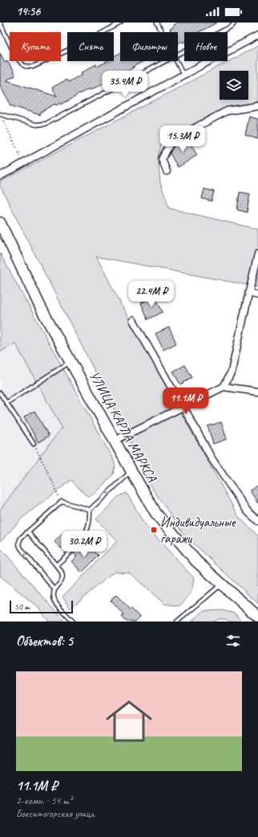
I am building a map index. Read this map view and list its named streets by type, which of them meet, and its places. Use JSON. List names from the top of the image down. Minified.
{"streets":{"main road":["УЛИЦА КАРЛА МАРКСА"]},"places":{"transit":["Индивидуальные гаражи"]},"scale_bar":"50 m","page":{"status":"14:56","chip":["Купить","Снять","Фильтры","Новое"],"price":["35.4M ₽","15.3M ₽","22.4M ₽","11.1M ₽","30.2M ₽"],"scale":"50 m","heading":"Объектов: 5","list":[{"name":"11.1M ₽","note":"2-комн. · 54 m² · Бокситогорская улица"}]}}
